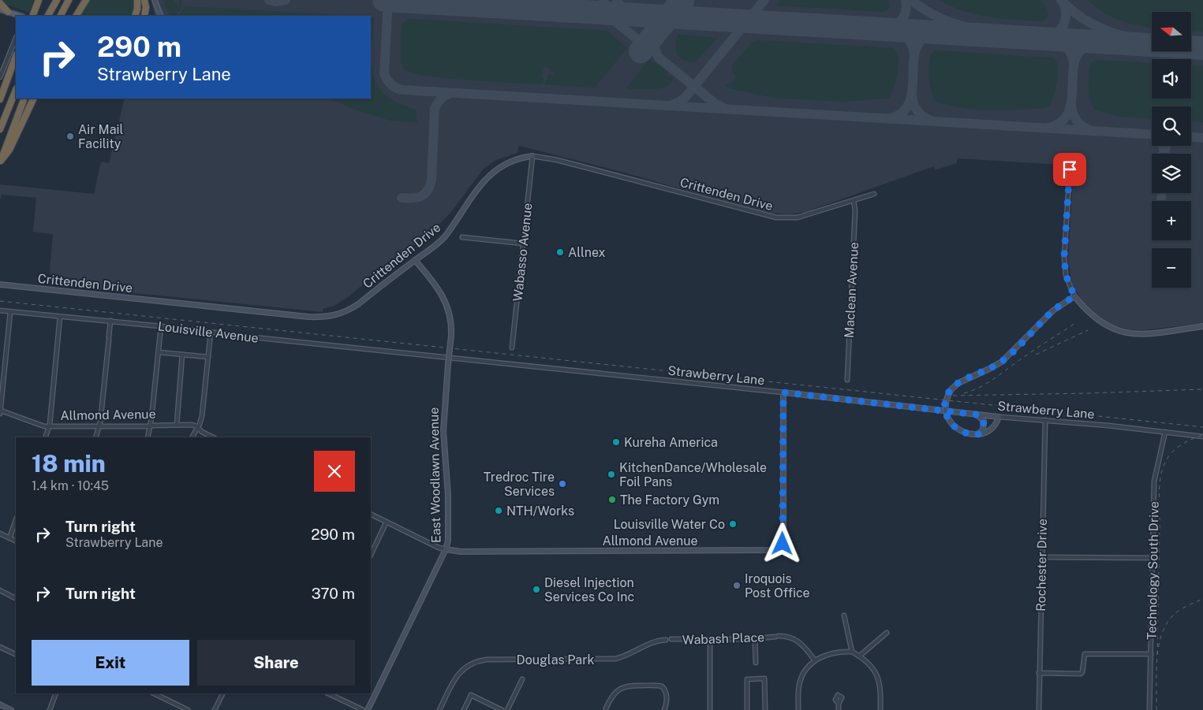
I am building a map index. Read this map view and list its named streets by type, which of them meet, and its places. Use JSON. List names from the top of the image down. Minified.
{"streets":{"street":["Crittenden Drive","Wabasso Avenue","Maclean Avenue","Louisville Avenue","Strawberry Lane","Allmond Avenue","East Woodlawn Avenue","Rochester Drive","Technology South Drive","Wabash Place","Douglas Park"]},"crossings":[["Crittenden Drive","Wabasso Avenue"],["Crittenden Drive","Maclean Avenue"],["Crittenden Drive","East Woodlawn Avenue"],["Louisville Avenue","Strawberry Lane"],["Strawberry Lane","Allmond Avenue"],["Strawberry Lane","Rochester Drive"],["Strawberry Lane","Technology South Drive"],["Allmond Avenue","East Woodlawn Avenue"]],"places":["Air Mail Facility","Allnex","Kureha America","KitchenDance/Wholesale Foil Pans","Tredroc Tire Services","The Factory Gym","NTH/Works","Louisville Water Co","Iroquois Post Office","Diesel Injection Services Co Inc"],"north":"left","page":{"map_buttons":["+","−"],"turn":["290 m","Strawberry Lane"],"heading":["18 min","1.4 km · 10:45"],"list":[{"name":"Turn right","note":"Strawberry Lane","value":"290 m"},{"name":"Turn right","value":"370 m"}],"buttons":["Exit","Share"]}}
